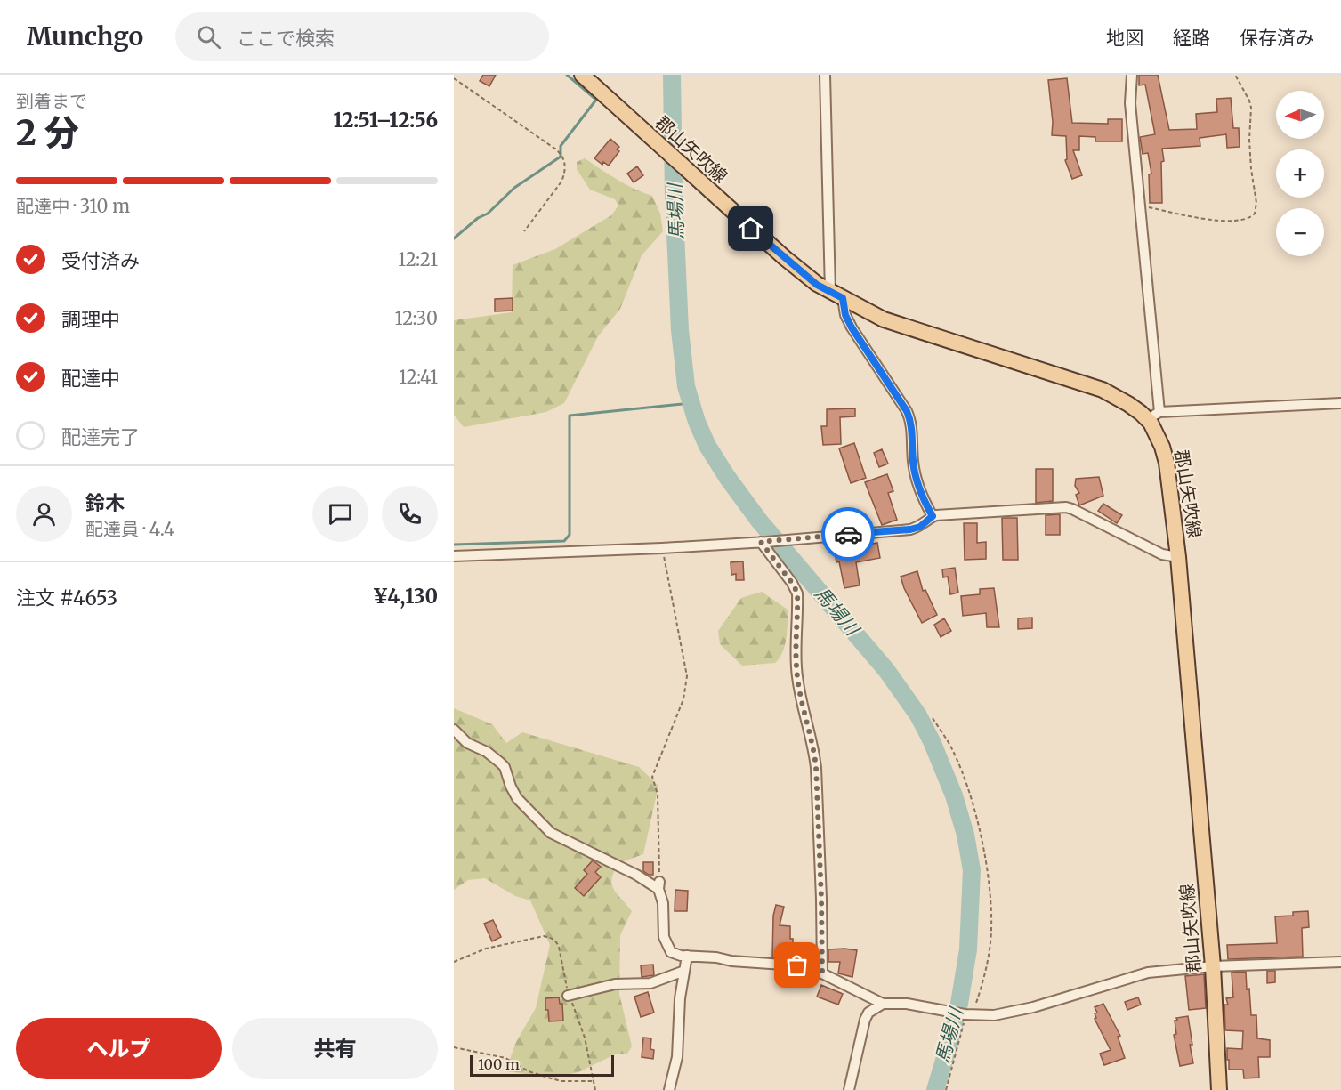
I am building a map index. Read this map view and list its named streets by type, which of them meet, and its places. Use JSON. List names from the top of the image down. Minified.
{"streets":{"main road":["郡山矢吹線"]},"water":["馬場川"],"scale_bar":"100 m","north":"left","page":{"header":"Munchgo","search":"ここで検索","nav":["地図","経路","保存済み"],"heading":["2 分","到着まで","12:51–12:56"],"panel":["鈴木","配達員 · 4.4","注文 #4653","¥4,130"],"map_buttons":["+","−"],"bar":"配達中 · 310 m","list":[["受付済み","12:21"],["調理中","12:30"],["配達中","12:41"],"配達完了"],"buttons":["ヘルプ","共有"],"scale":"100 m"}}
